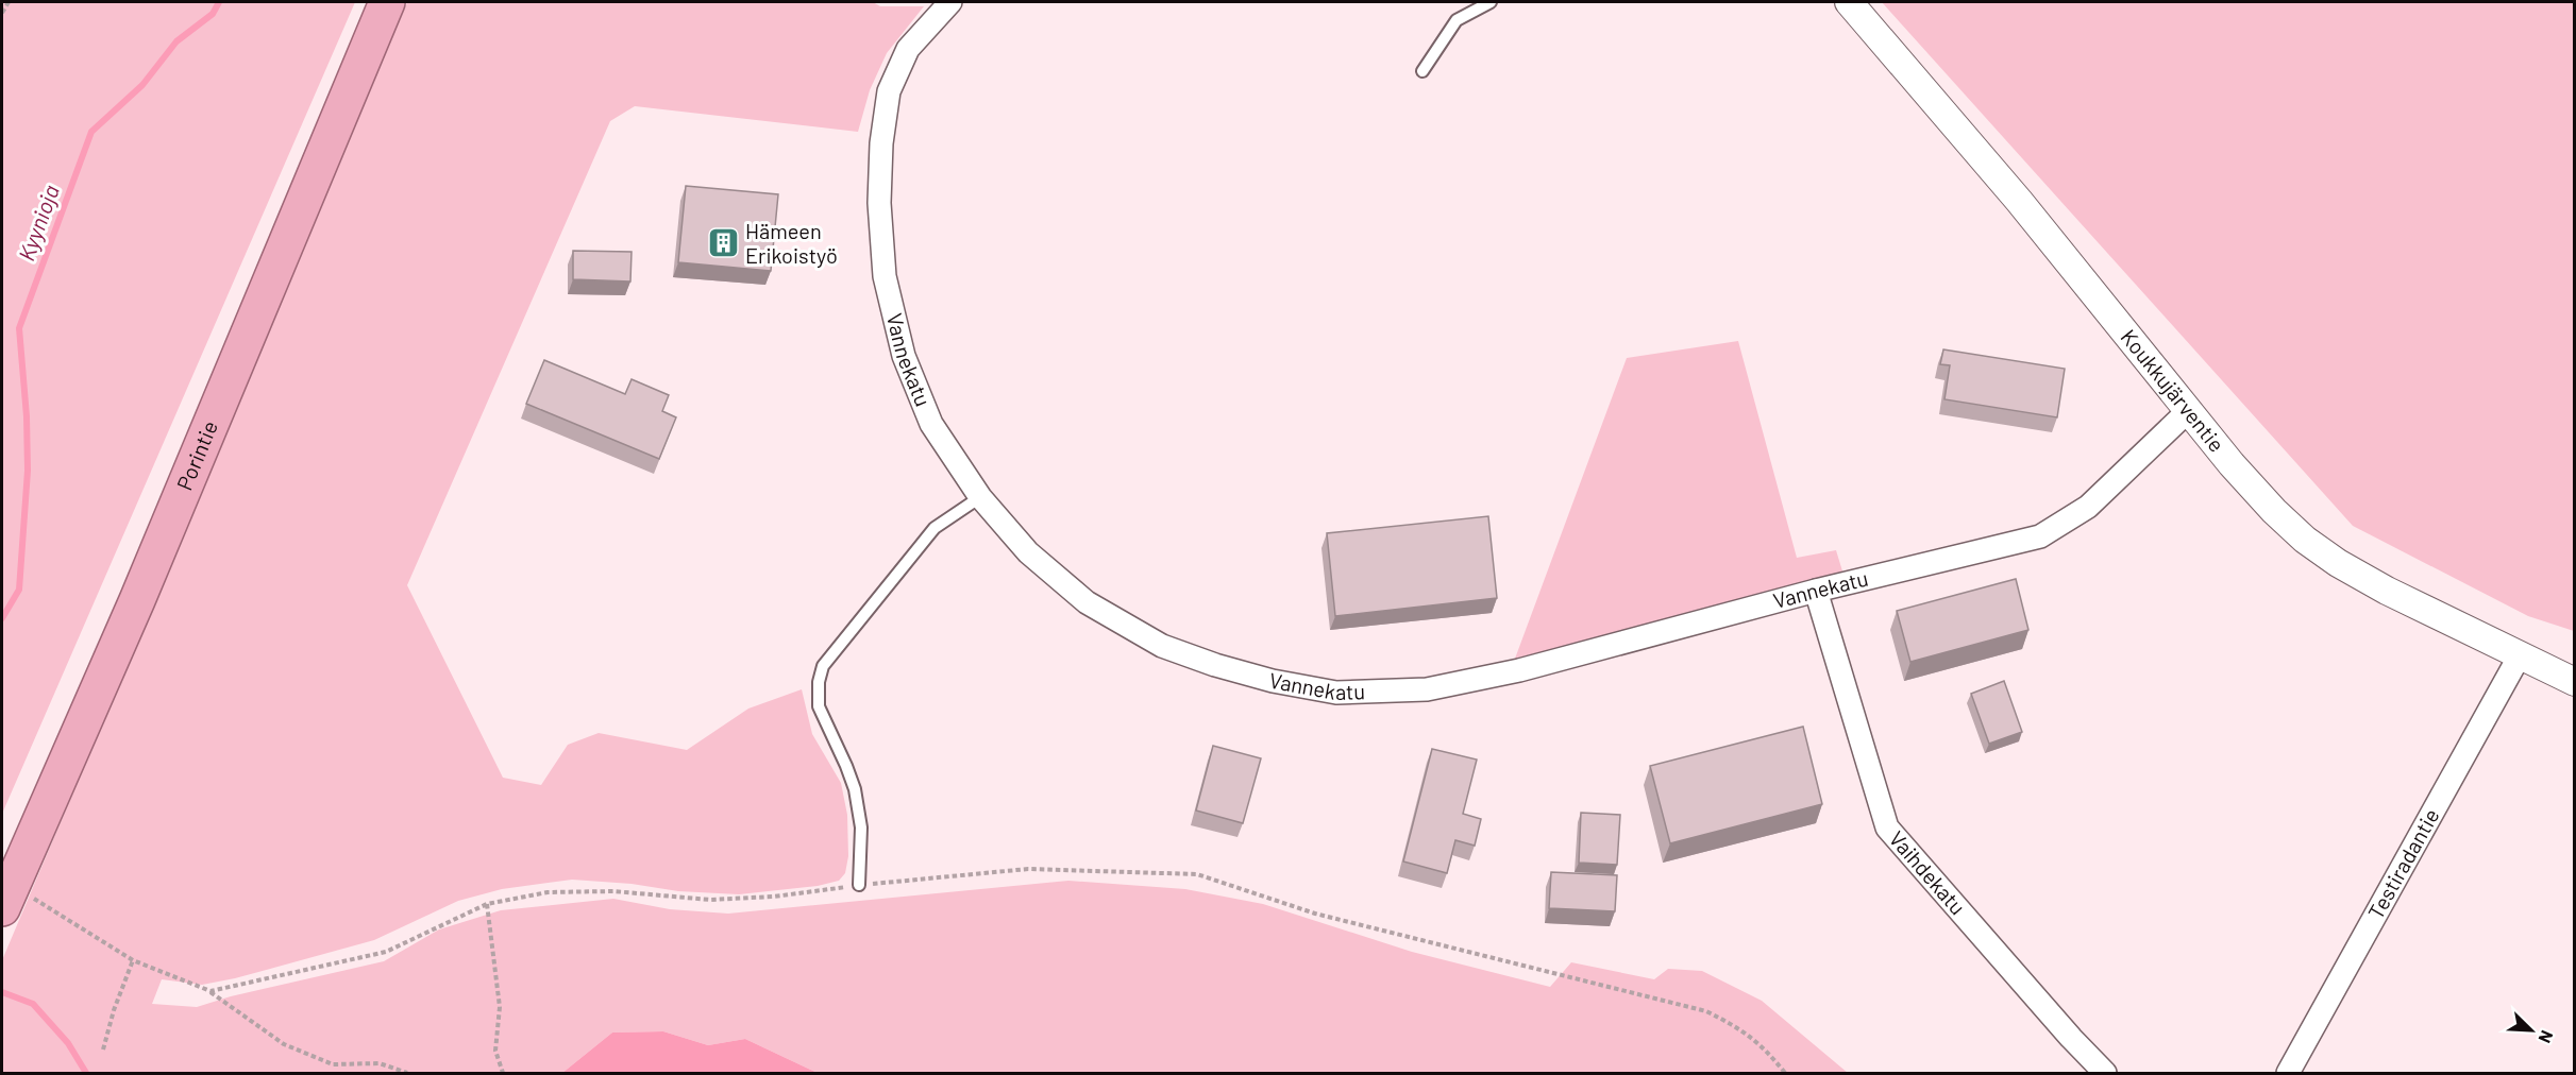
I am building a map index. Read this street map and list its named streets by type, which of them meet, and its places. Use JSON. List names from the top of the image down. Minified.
{"streets":{"highway":["Porintie"],"street":["Vannekatu","Koukkujärventie","Testiradantie","Vaihdekatu"]},"crossings":[["Vannekatu","Koukkujärventie"],["Vannekatu","Vaihdekatu"],["Koukkujärventie","Testiradantie"]],"water":["Kyynioja"],"places":{"building":["Hämeen Erikoistyö"]},"north":"bottom right"}
